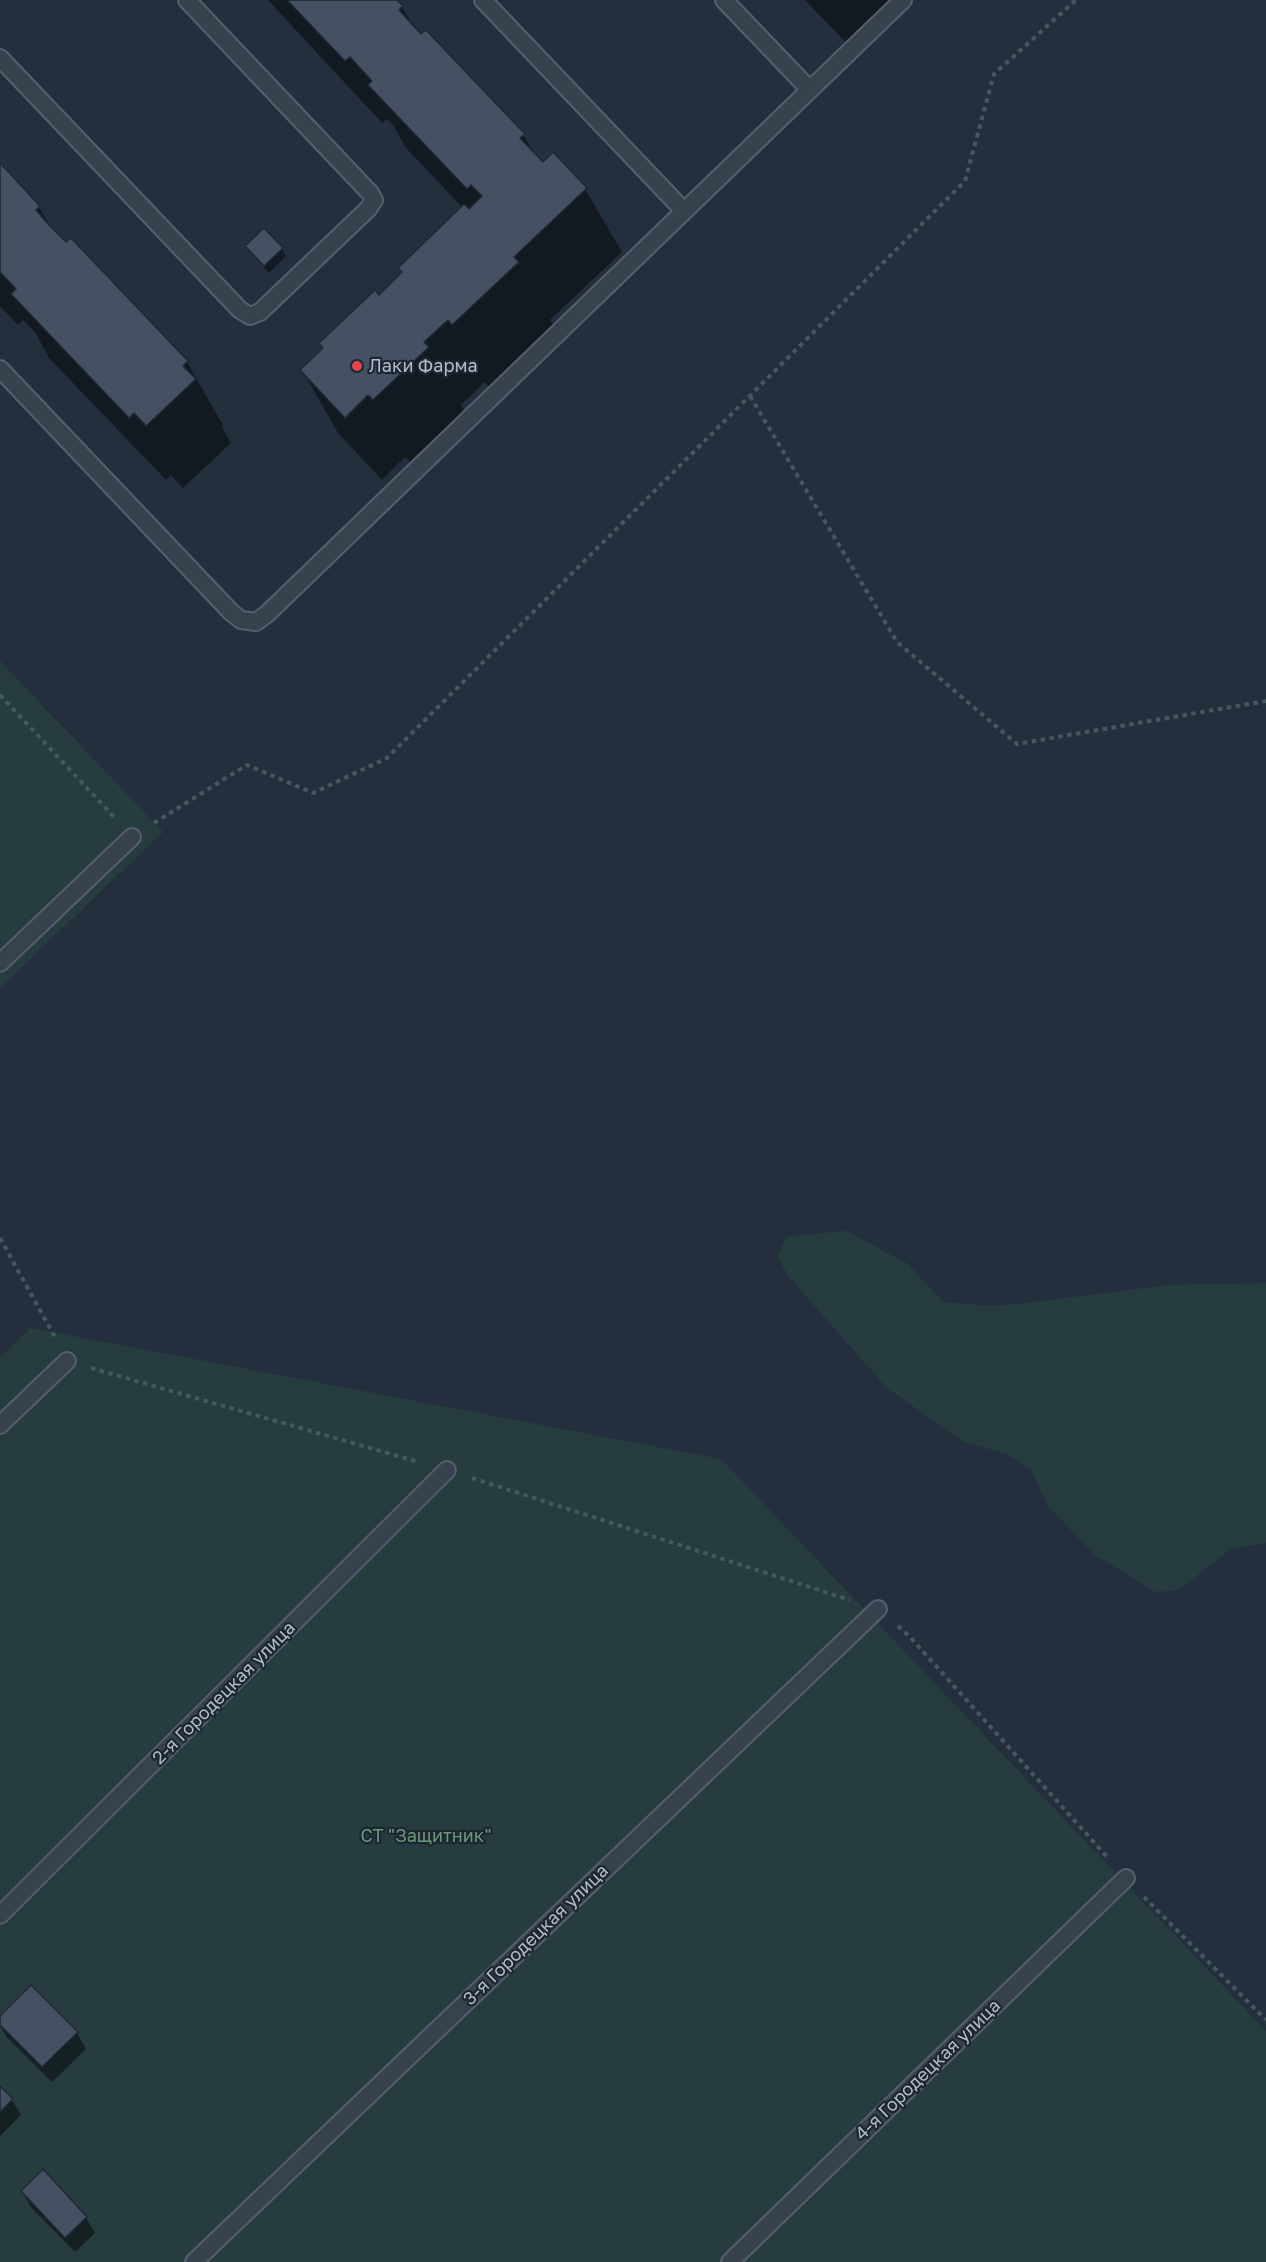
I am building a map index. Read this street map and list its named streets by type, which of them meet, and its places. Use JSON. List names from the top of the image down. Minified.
{"streets":{"lane":["2-я Городецкая улица","3-я Городецкая улица","4-я Городецкая улица"]},"parks":["СТ \"Защитник\""],"places":["Лаки Фарма"]}
